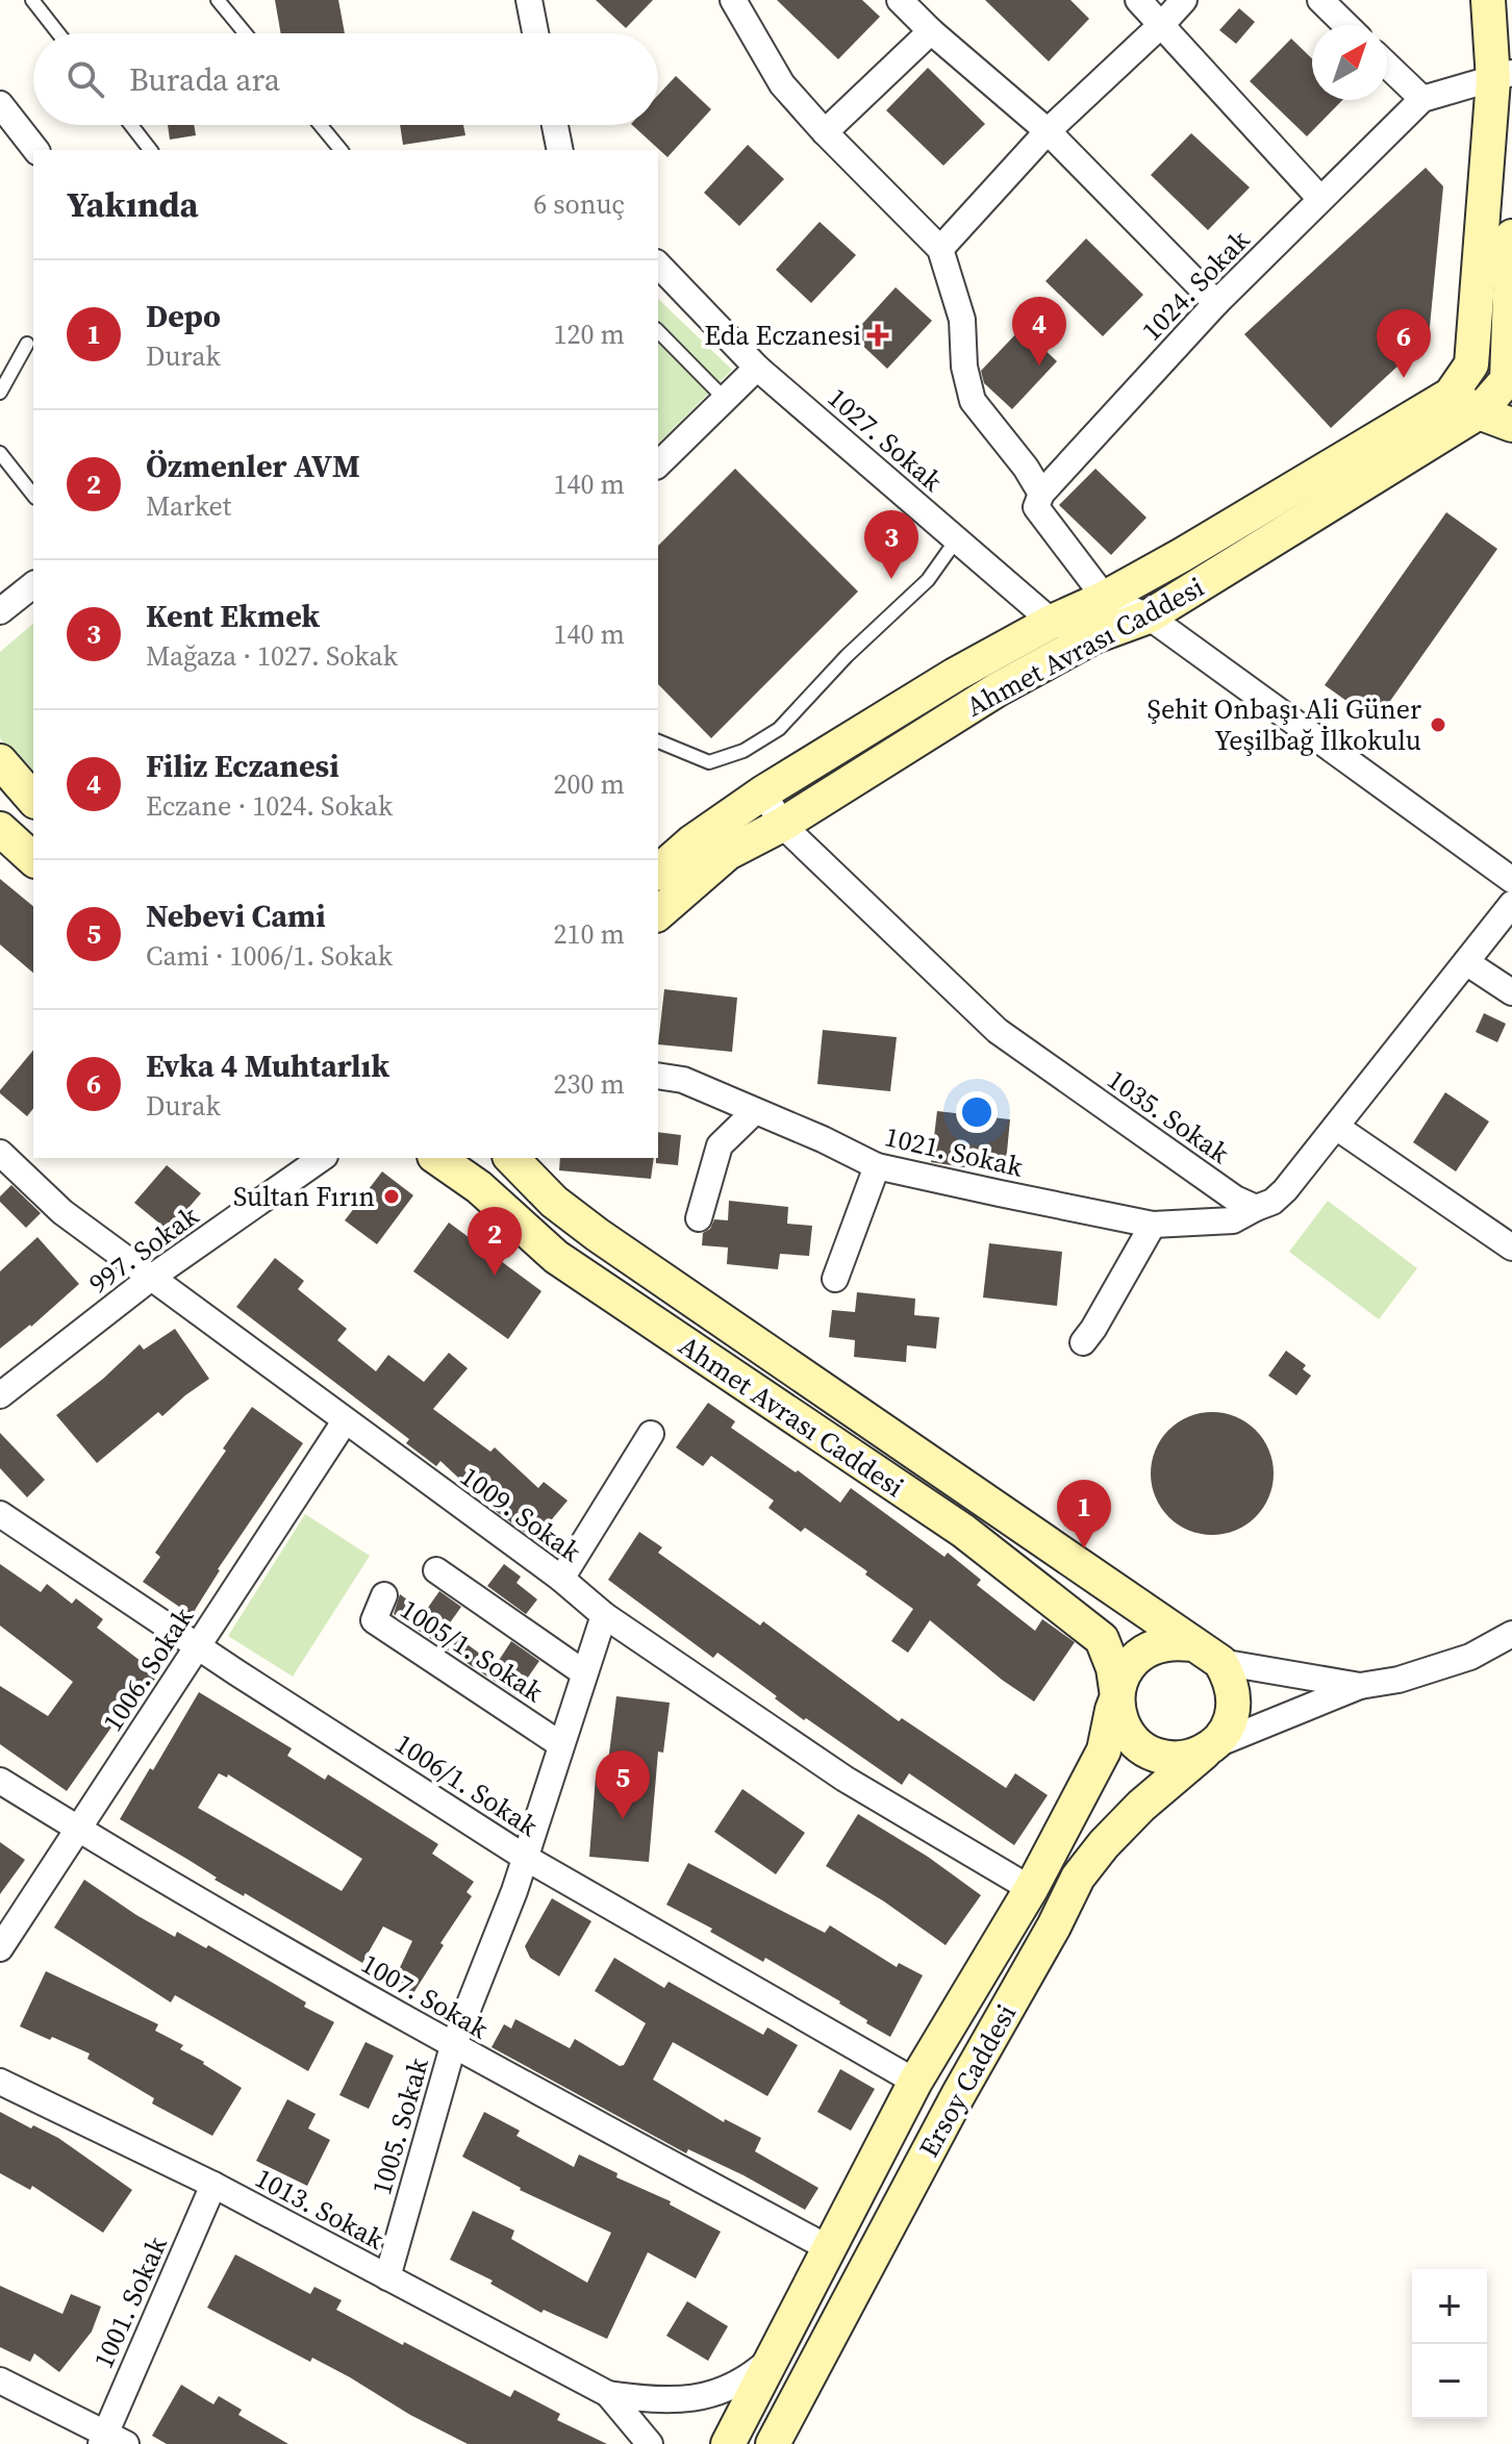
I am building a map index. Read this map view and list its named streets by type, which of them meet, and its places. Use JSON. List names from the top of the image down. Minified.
{"streets":{"main road":["Ahmet Avrası Caddesi","Ersoy Caddesi"],"street":["1024. Sokak","1027. Sokak","1035. Sokak","1021. Sokak","997. Sokak","1009. Sokak","1005/1. Sokak","1006. Sokak","1006/1. Sokak","1007. Sokak","1005. Sokak","1013. Sokak","1001. Sokak"]},"crossings":[["1027. Sokak","Ahmet Avrası Caddesi"],["Ahmet Avrası Caddesi","1035. Sokak"],["Ahmet Avrası Caddesi","Ersoy Caddesi"],["1035. Sokak","1021. Sokak"],["997. Sokak","1009. Sokak"],["1009. Sokak","1006. Sokak"],["1009. Sokak","Ersoy Caddesi"],["1009. Sokak","1005. Sokak"],["1005/1. Sokak","1005. Sokak"],["1006. Sokak","1006/1. Sokak"],["1006. Sokak","1007. Sokak"],["1006/1. Sokak","Ersoy Caddesi"],["1006/1. Sokak","1005. Sokak"],["1007. Sokak","Ersoy Caddesi"],["1007. Sokak","1005. Sokak"],["Ersoy Caddesi","1013. Sokak"],["1005. Sokak","1013. Sokak"],["1013. Sokak","1001. Sokak"]],"places":{"health":["Eda Eczanesi"],"other":["Şehit Onbaşı Ali Güner Yeşilbağ İlkokulu","Sultan Fırın"]},"north":"top right","page":{"search":"Burada ara","heading":["Yakında","6 sonuç"],"list":[{"mark":"1","name":"Depo","note":"Durak","value":"120 m"},{"mark":"2","name":"Özmenler AVM","note":"Market","value":"140 m"},{"mark":"3","name":"Kent Ekmek","note":"Mağaza · 1027. Sokak","value":"140 m"},{"mark":"4","name":"Filiz Eczanesi","note":"Eczane · 1024. Sokak","value":"200 m"},{"mark":"5","name":"Nebevi Cami","note":"Cami · 1006/1. Sokak","value":"210 m"},{"mark":"6","name":"Evka 4 Muhtarlık","note":"Durak","value":"230 m"}],"pins":["4","6","3","2","1","5"],"map_buttons":["+","−"]}}
